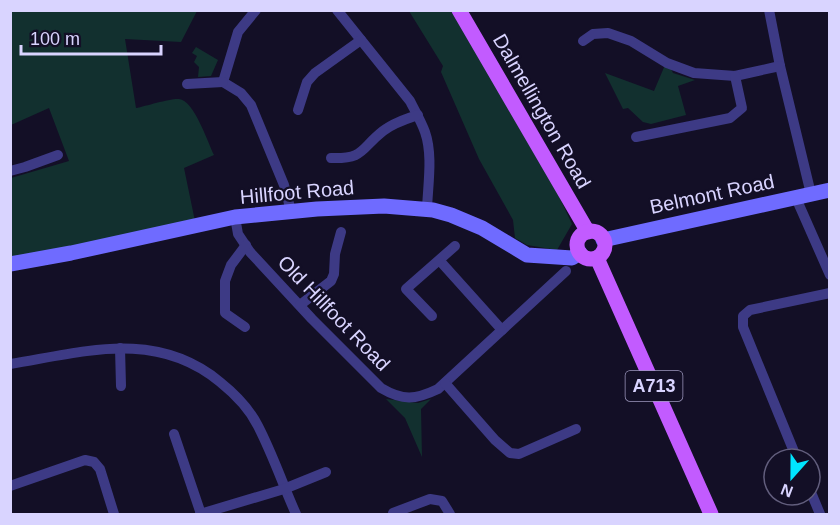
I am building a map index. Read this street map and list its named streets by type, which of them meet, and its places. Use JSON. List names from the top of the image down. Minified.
{"streets":{"main road":["Dalmellington Road","A713"],"street":["Hillfoot Road","Belmont Road","Old Hillfoot Road"]},"crossings":[["Dalmellington Road","Hillfoot Road"],["Dalmellington Road","Belmont Road"],["Dalmellington Road","A713"],["Hillfoot Road","Belmont Road"],["Hillfoot Road","Old Hillfoot Road"],["Hillfoot Road","A713"],["Belmont Road","A713"]],"scale_bar":"100 m","north":"bottom"}
